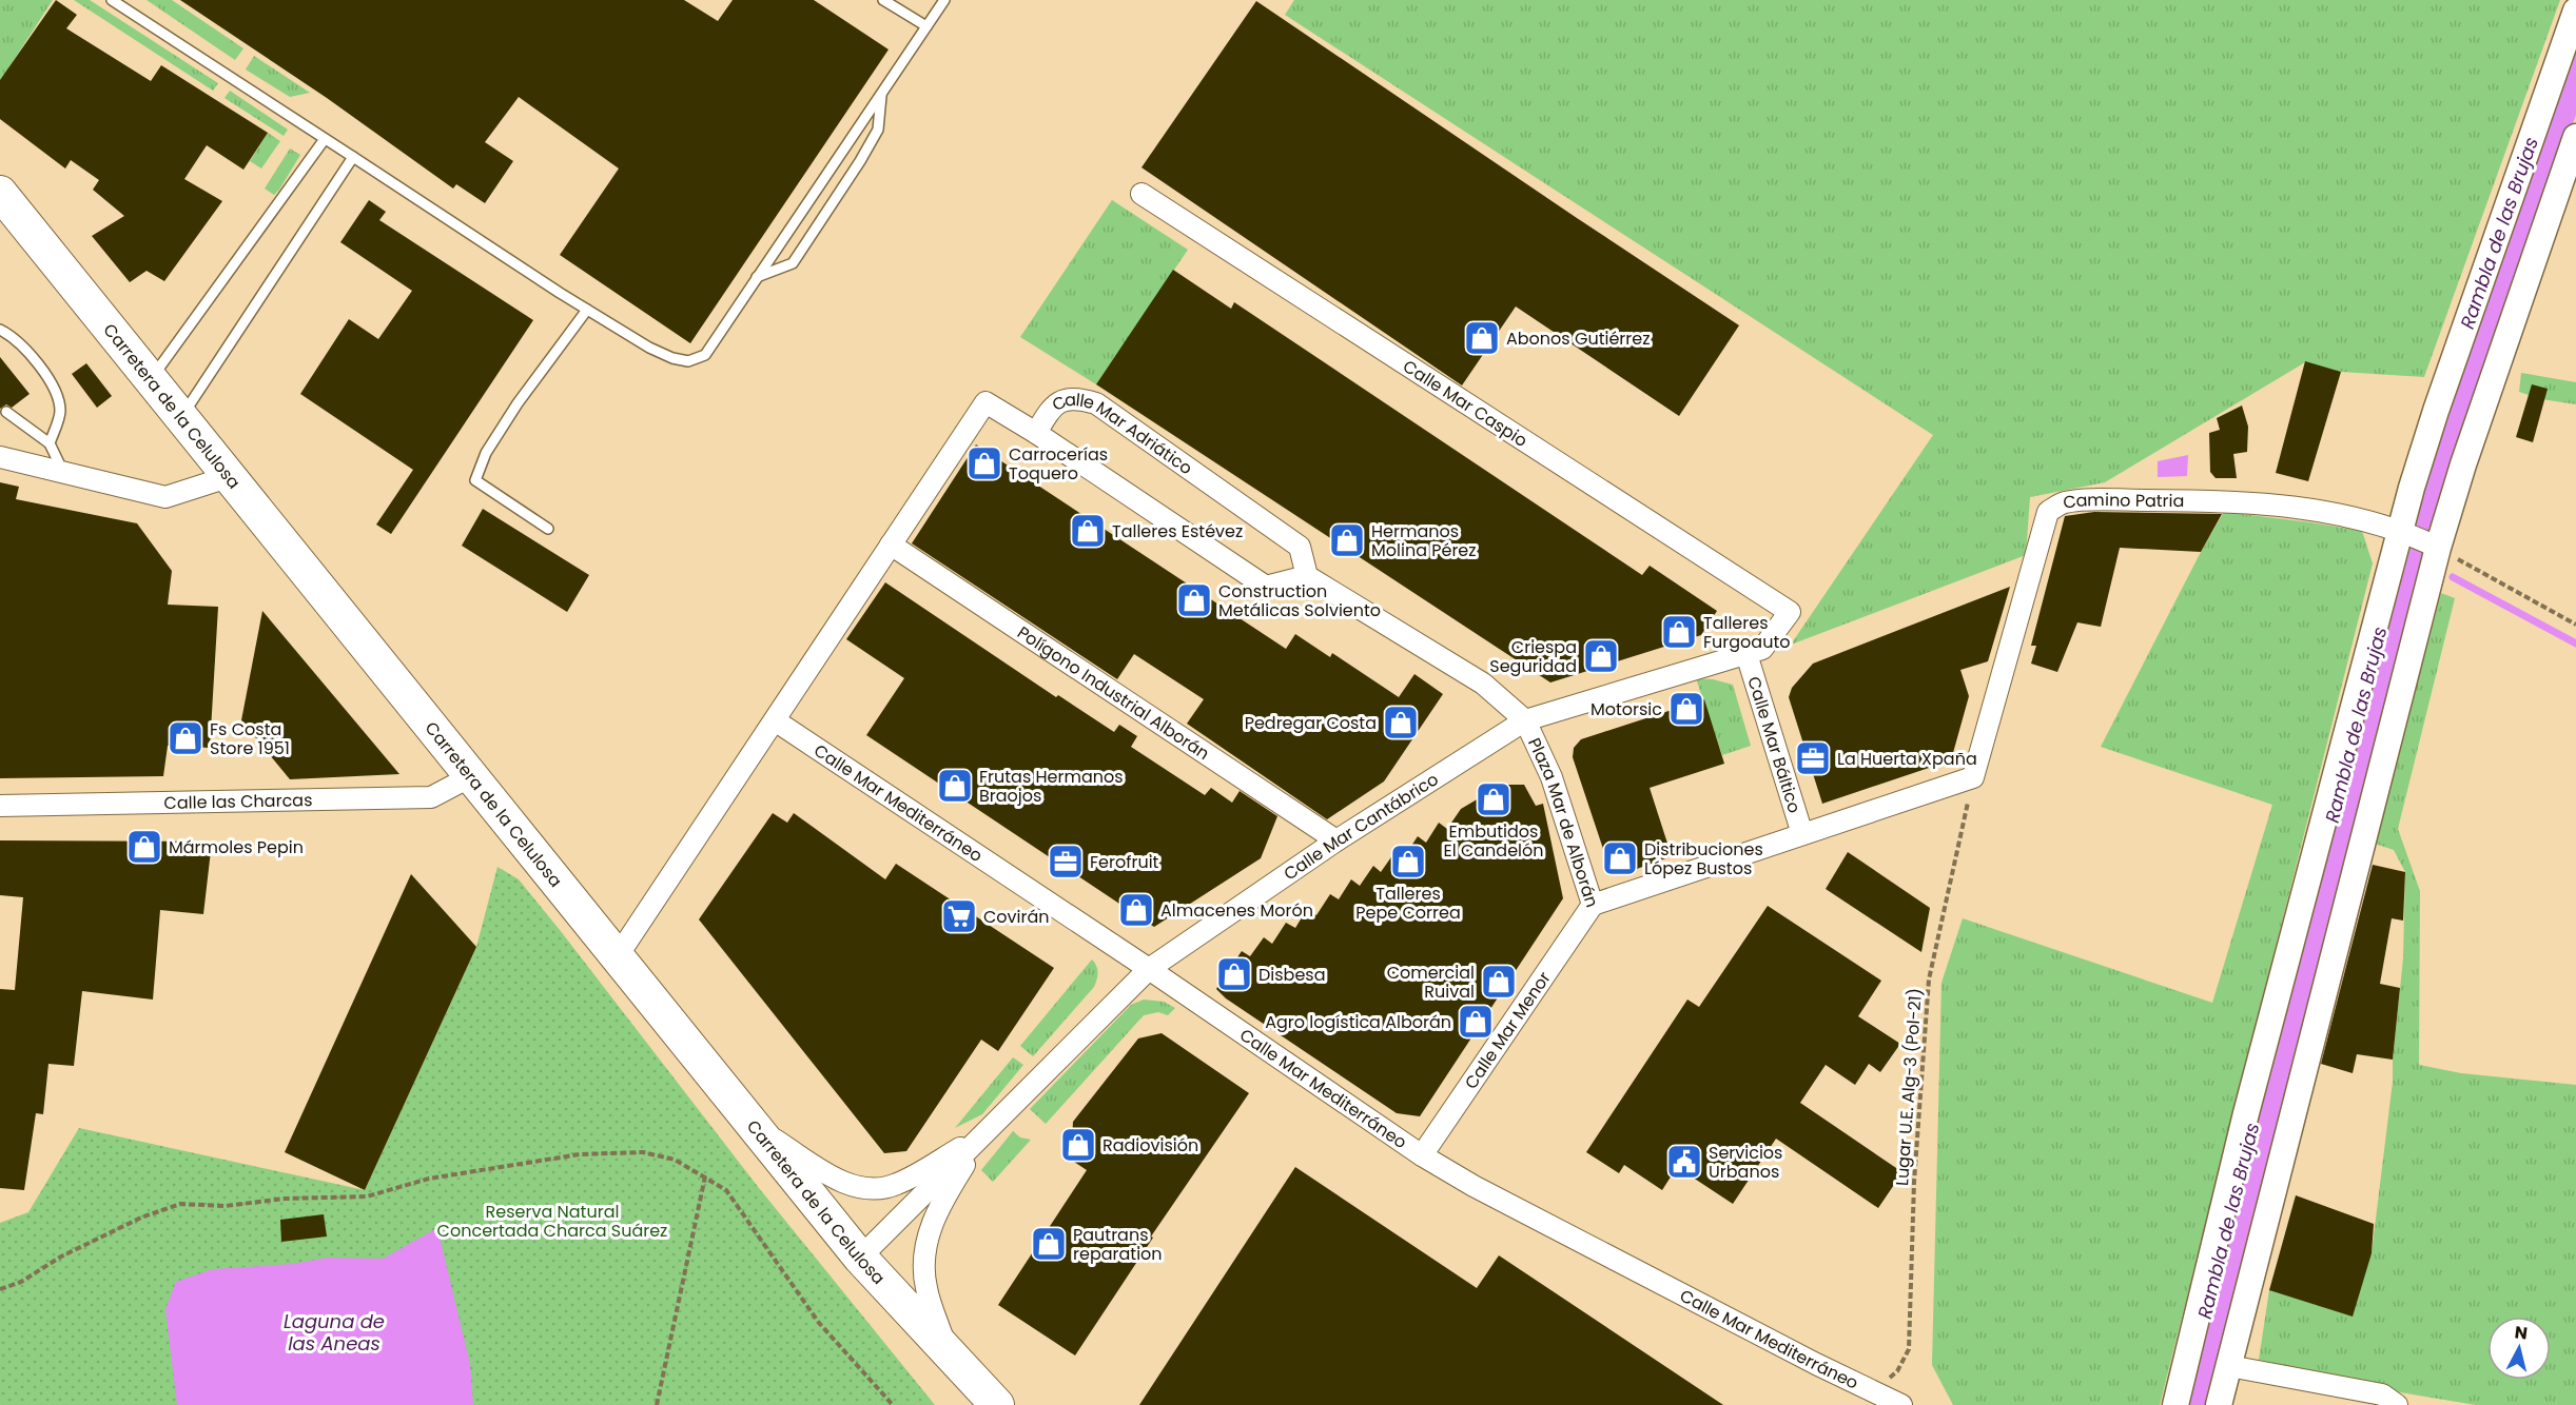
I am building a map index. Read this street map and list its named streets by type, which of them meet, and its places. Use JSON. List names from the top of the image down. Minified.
{"streets":{"highway":["Carretera de la Celulosa"],"street":["Calle Mar Caspio","Calle Mar Adriático","Camino Patria","Polígono Industrial Alborán","Calle Mar Báltico","Calle las Charcas","Calle Mar Mediterráneo","Plaza Mar de Alborán","Calle Mar Cantábrico","Calle Mar Menor"],"path":["Lugar U.E. Alg-3 (Pol-21)"]},"crossings":[["Calle Mar Caspio","Calle Mar Cantábrico"],["Carretera de la Celulosa","Calle las Charcas"],["Carretera de la Celulosa","Calle Mar Cantábrico"],["Camino Patria","Plaza Mar de Alborán"],["Camino Patria","Lugar U.E. Alg-3 (Pol-21)"],["Polígono Industrial Alborán","Calle Mar Cantábrico"],["Calle Mar Báltico","Plaza Mar de Alborán"],["Calle Mar Báltico","Calle Mar Cantábrico"],["Calle Mar Mediterráneo","Calle Mar Cantábrico"],["Calle Mar Mediterráneo","Calle Mar Menor"],["Calle Mar Mediterráneo","Lugar U.E. Alg-3 (Pol-21)"],["Plaza Mar de Alborán","Calle Mar Cantábrico"],["Plaza Mar de Alborán","Calle Mar Menor"],["Plaza Mar de Alborán","Lugar U.E. Alg-3 (Pol-21)"]],"water":["Rambla de las Brujas","Laguna de las Aneas"],"parks":["Reserva Natural Concertada Charca Suárez"],"places":{"shop":["Abonos Gutiérrez","Carrocerías Toquero","Talleres Estévez","Hermanos Molina Pérez","Construction Metálicas Solviento","Talleres Furgoauto","Criespa Seguridad","Motorsic","Pedregar Costa","Fs Costa Store 1951","Frutas Hermanos Braojos","Embutidos El Candelón","Mármoles Pepin","Distribuciones López Bustos","Talleres Pepe Correa","Almacenes Morón","Disbesa","Comercial Ruival","Agro logística Alborán","Radiovisión","Pautrans reparation"],"office":["La Huerta Xpaña","Ferofruit"],"supermarket":["Covirán"],"public building":["Servicios Urbanos"]},"north":"top"}
